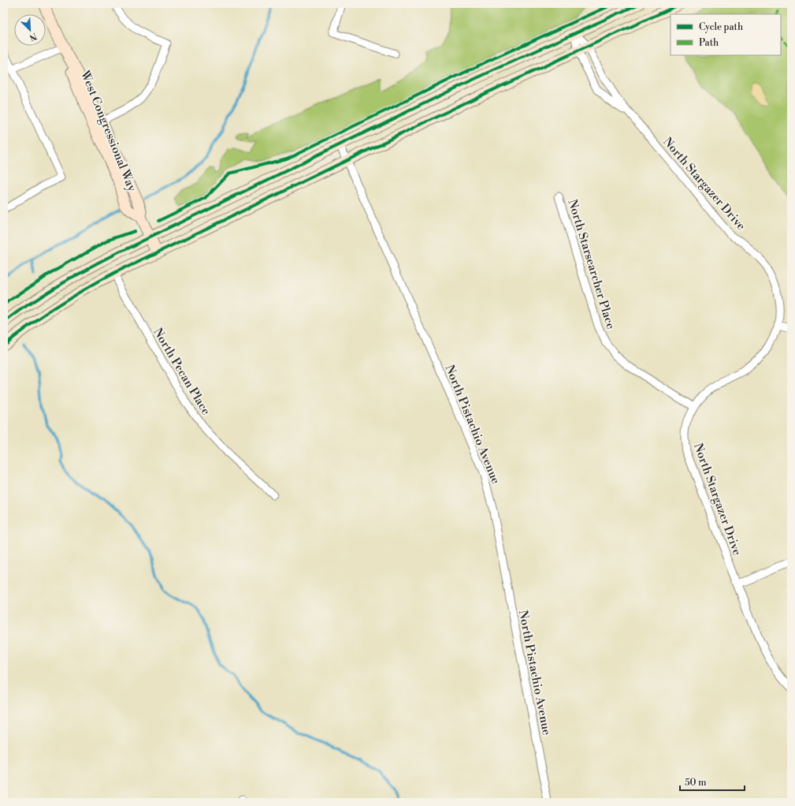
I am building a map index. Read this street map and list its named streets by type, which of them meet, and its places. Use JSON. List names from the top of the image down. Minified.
{"streets":{"main road":["West Congressional Way"],"street":["North Stargazer Drive","North Starsearcher Place","North Pecan Place","North Pistachio Avenue"]},"crossings":[["North Stargazer Drive","North Starsearcher Place"]],"legend":["Cycle path","Path"],"scale_bar":"50 m","north":"bottom right"}
